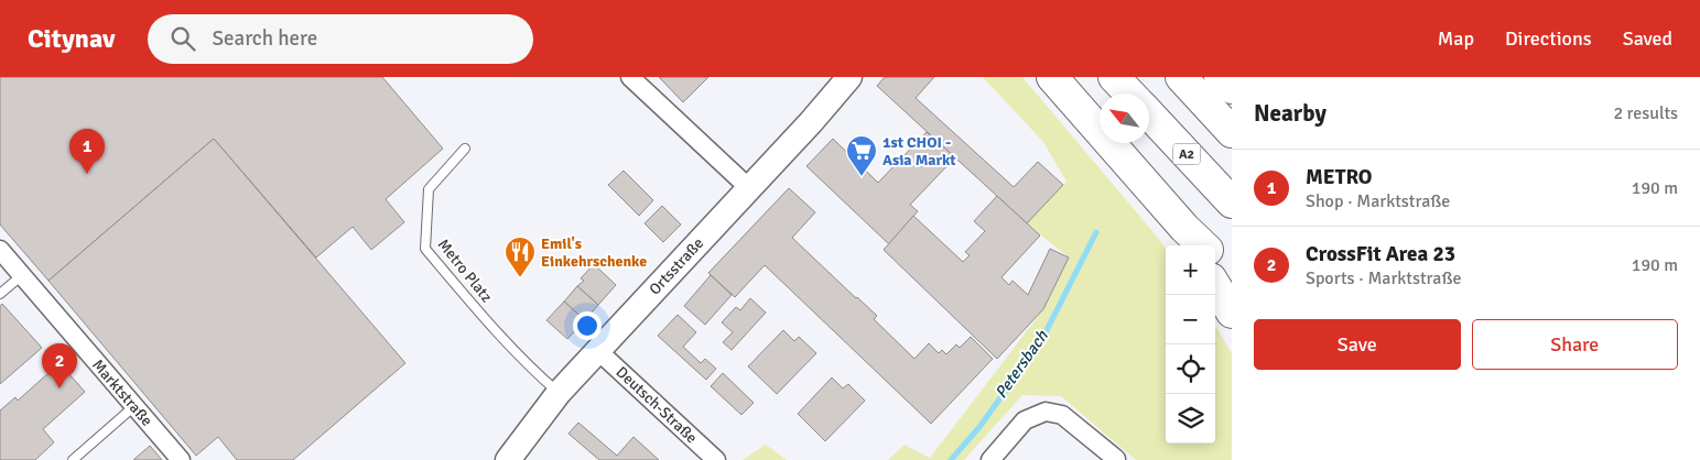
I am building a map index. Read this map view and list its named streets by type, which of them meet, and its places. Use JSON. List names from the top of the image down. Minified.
{"streets":{"highway":["A2"],"main road":["Ortsstraße"],"street":["Marktstraße","Deutsch-Straße"],"lane":["Metro Platz"]},"crossings":[["Ortsstraße","Metro Platz"],["Ortsstraße","Deutsch-Straße"]],"water":["Petersbach"],"places":{"supermarket":["1st CHOI - Asia Markt"],"restaurant":["Emil's Einkehrschenke"]},"north":"top left","page":{"header":"Citynav","search":"Search here","nav":["Map","Directions","Saved"],"heading":["Nearby","2 results"],"pins":["1","2"],"list":[{"mark":"1","name":"METRO","note":"Shop · Marktstraße","value":"190 m"},{"mark":"2","name":"CrossFit Area 23","note":"Sports · Marktstraße","value":"190 m"}],"map_buttons":["+","−"],"buttons":["Save","Share"]}}
